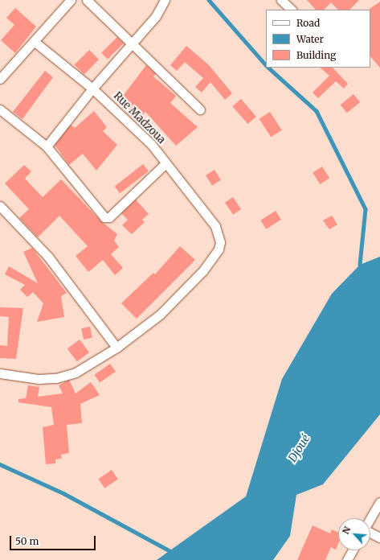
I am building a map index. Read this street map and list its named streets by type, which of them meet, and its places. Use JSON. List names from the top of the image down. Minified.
{"streets":{"street":["Rue Madzoua"]},"water":["Djoué"],"legend":["Road","Water","Building"],"scale_bar":"50 m","north":"top left"}
